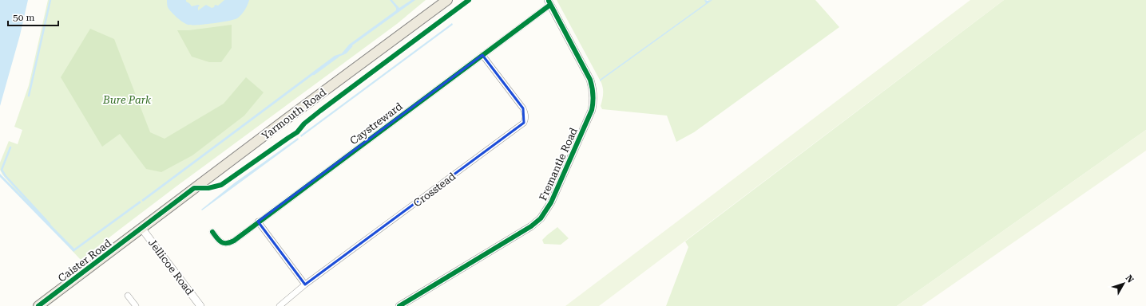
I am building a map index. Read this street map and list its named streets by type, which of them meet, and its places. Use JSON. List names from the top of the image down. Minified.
{"streets":{"main road":["Yarmouth Road","Caister Road"],"street":["Caystreward","Fremantle Road","Crosstead","Jellicoe Road"]},"crossings":[["Yarmouth Road","Caister Road"],["Yarmouth Road","Jellicoe Road"],["Caystreward","Fremantle Road"],["Caystreward","Crosstead"],["Caister Road","Jellicoe Road"]],"parks":["Bure Park"],"scale_bar":"50 m","north":"top right"}
